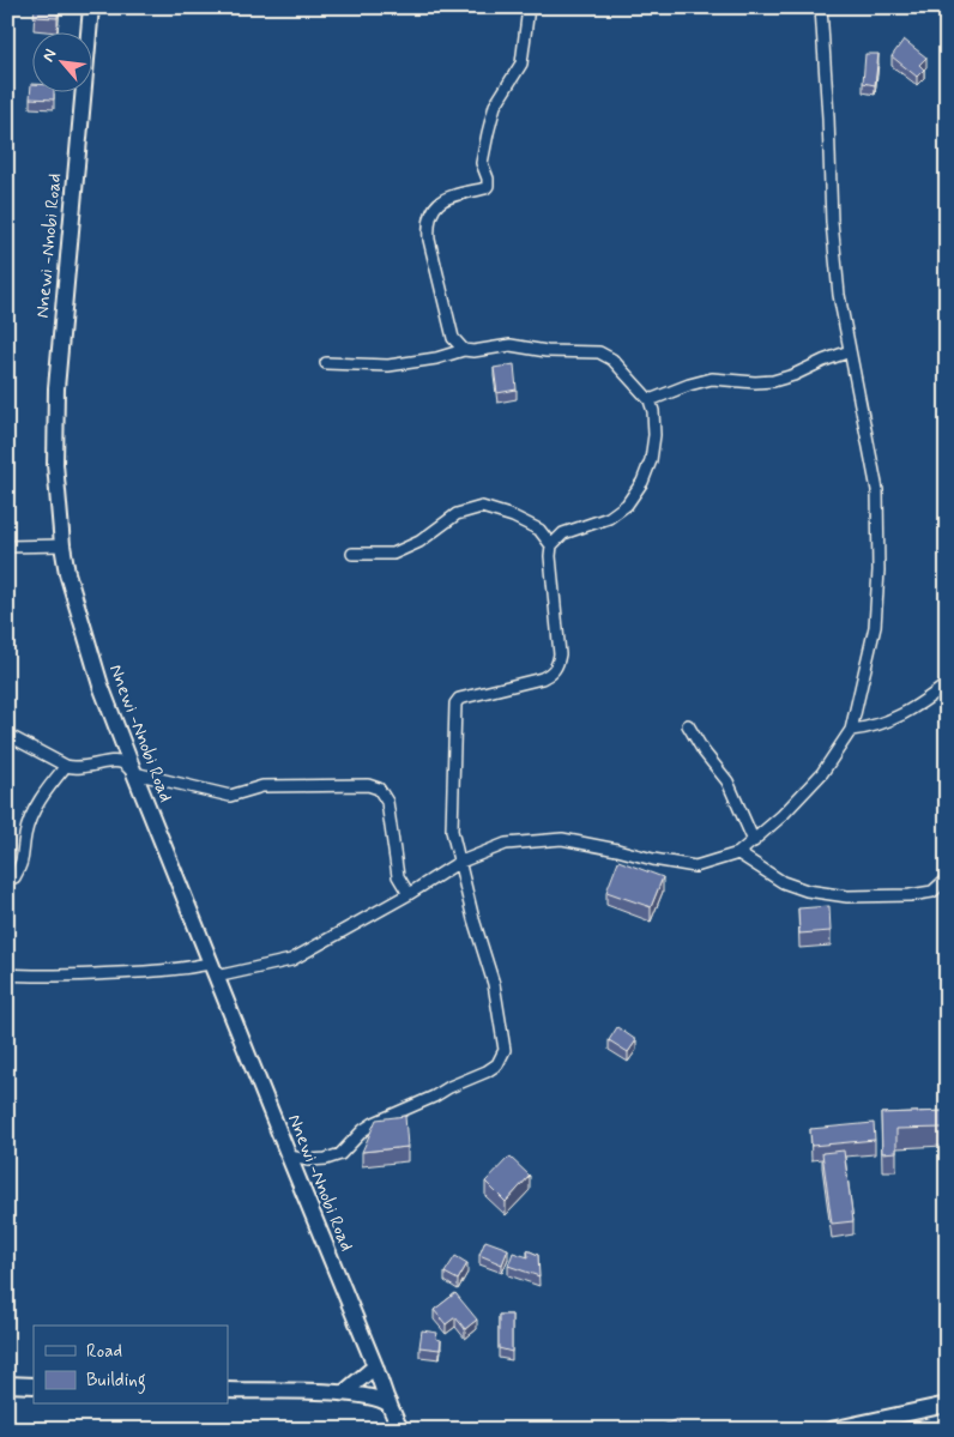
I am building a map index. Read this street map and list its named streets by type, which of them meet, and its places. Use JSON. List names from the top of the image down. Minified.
{"streets":{"main road":["Nnewi -Nnobi Road"]},"legend":["Road","Building"],"north":"top left"}
